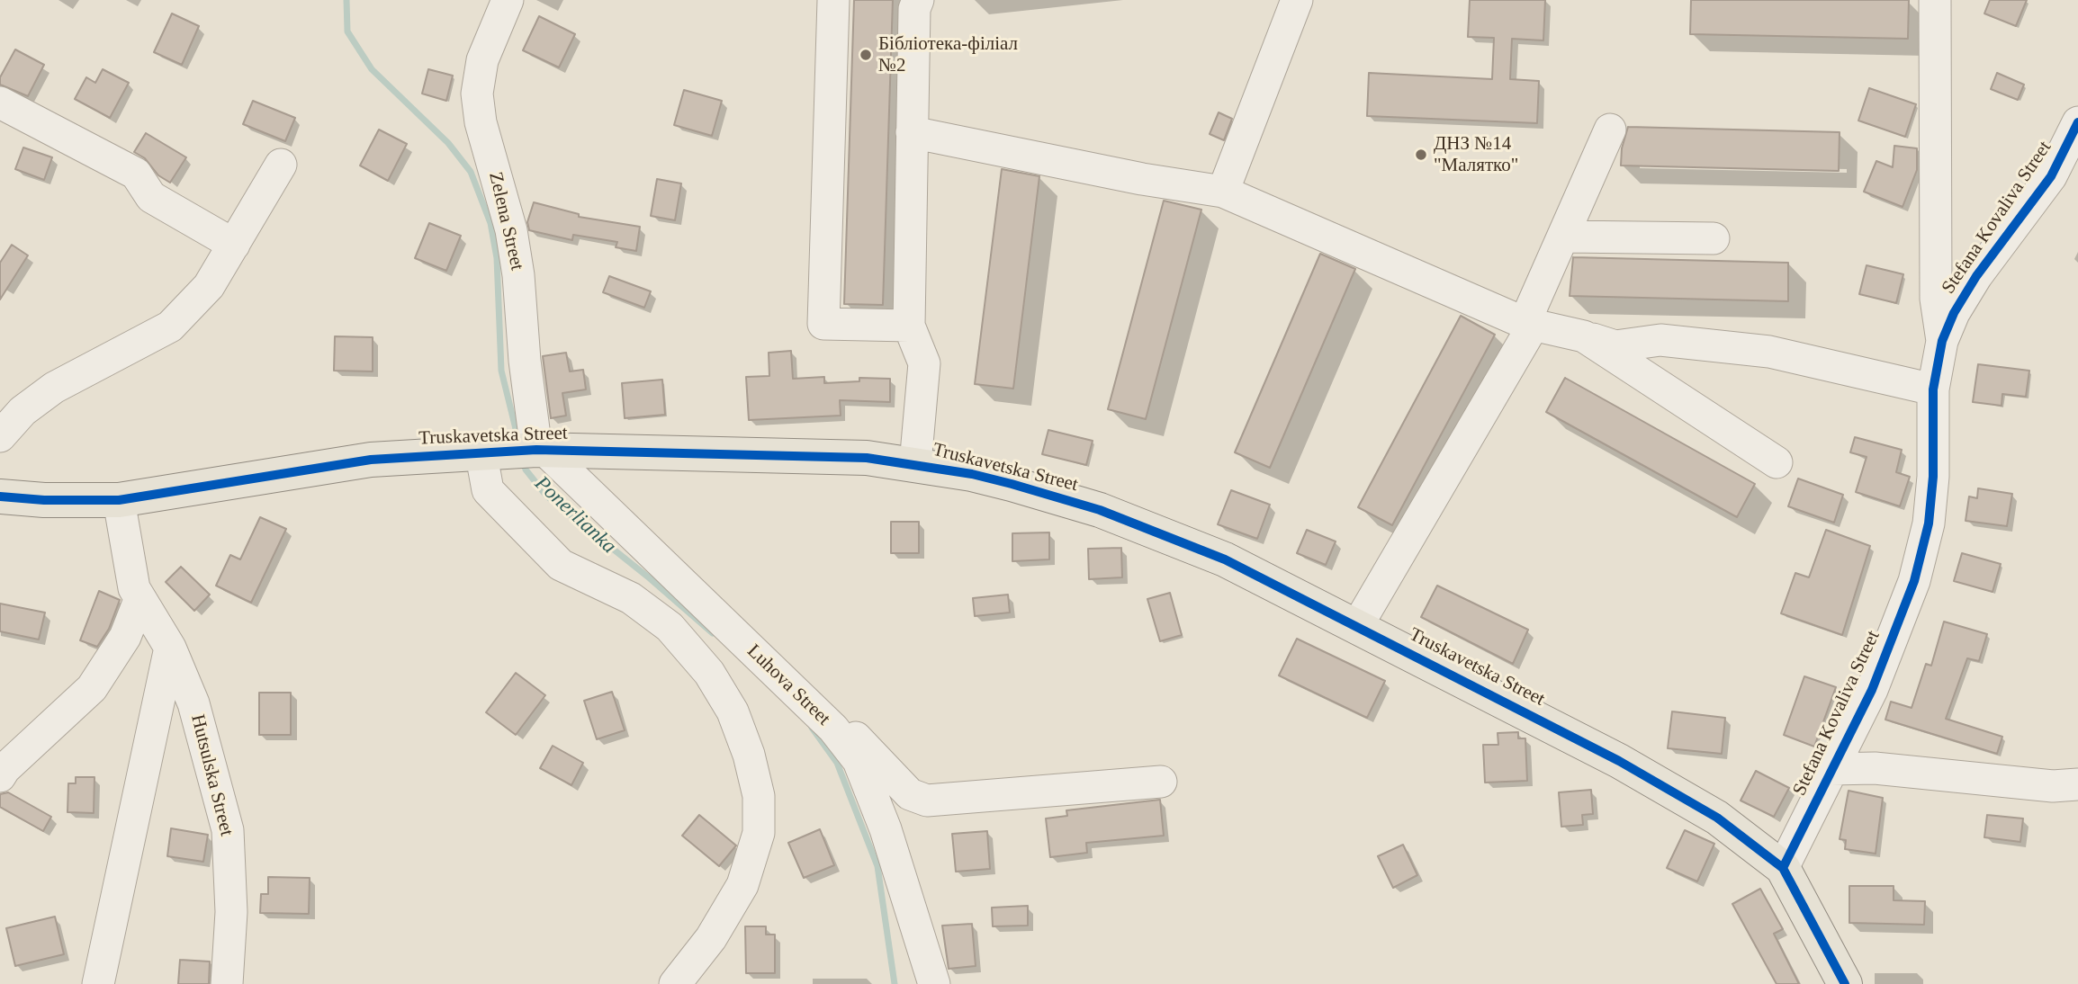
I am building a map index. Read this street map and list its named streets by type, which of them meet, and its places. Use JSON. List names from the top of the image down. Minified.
{"streets":{"main road":["Truskavetska Street"],"street":["Stefana Kovaliva Street","Zelena Street","Luhova Street","Hutsulska Street"]},"crossings":[["Stefana Kovaliva Street","Truskavetska Street"],["Zelena Street","Truskavetska Street"],["Zelena Street","Luhova Street"],["Truskavetska Street","Luhova Street"],["Truskavetska Street","Hutsulska Street"]],"water":["Ponerlianka"],"places":["Бібліотека-філіал №2","ДНЗ №14 \"Малятко\""]}
